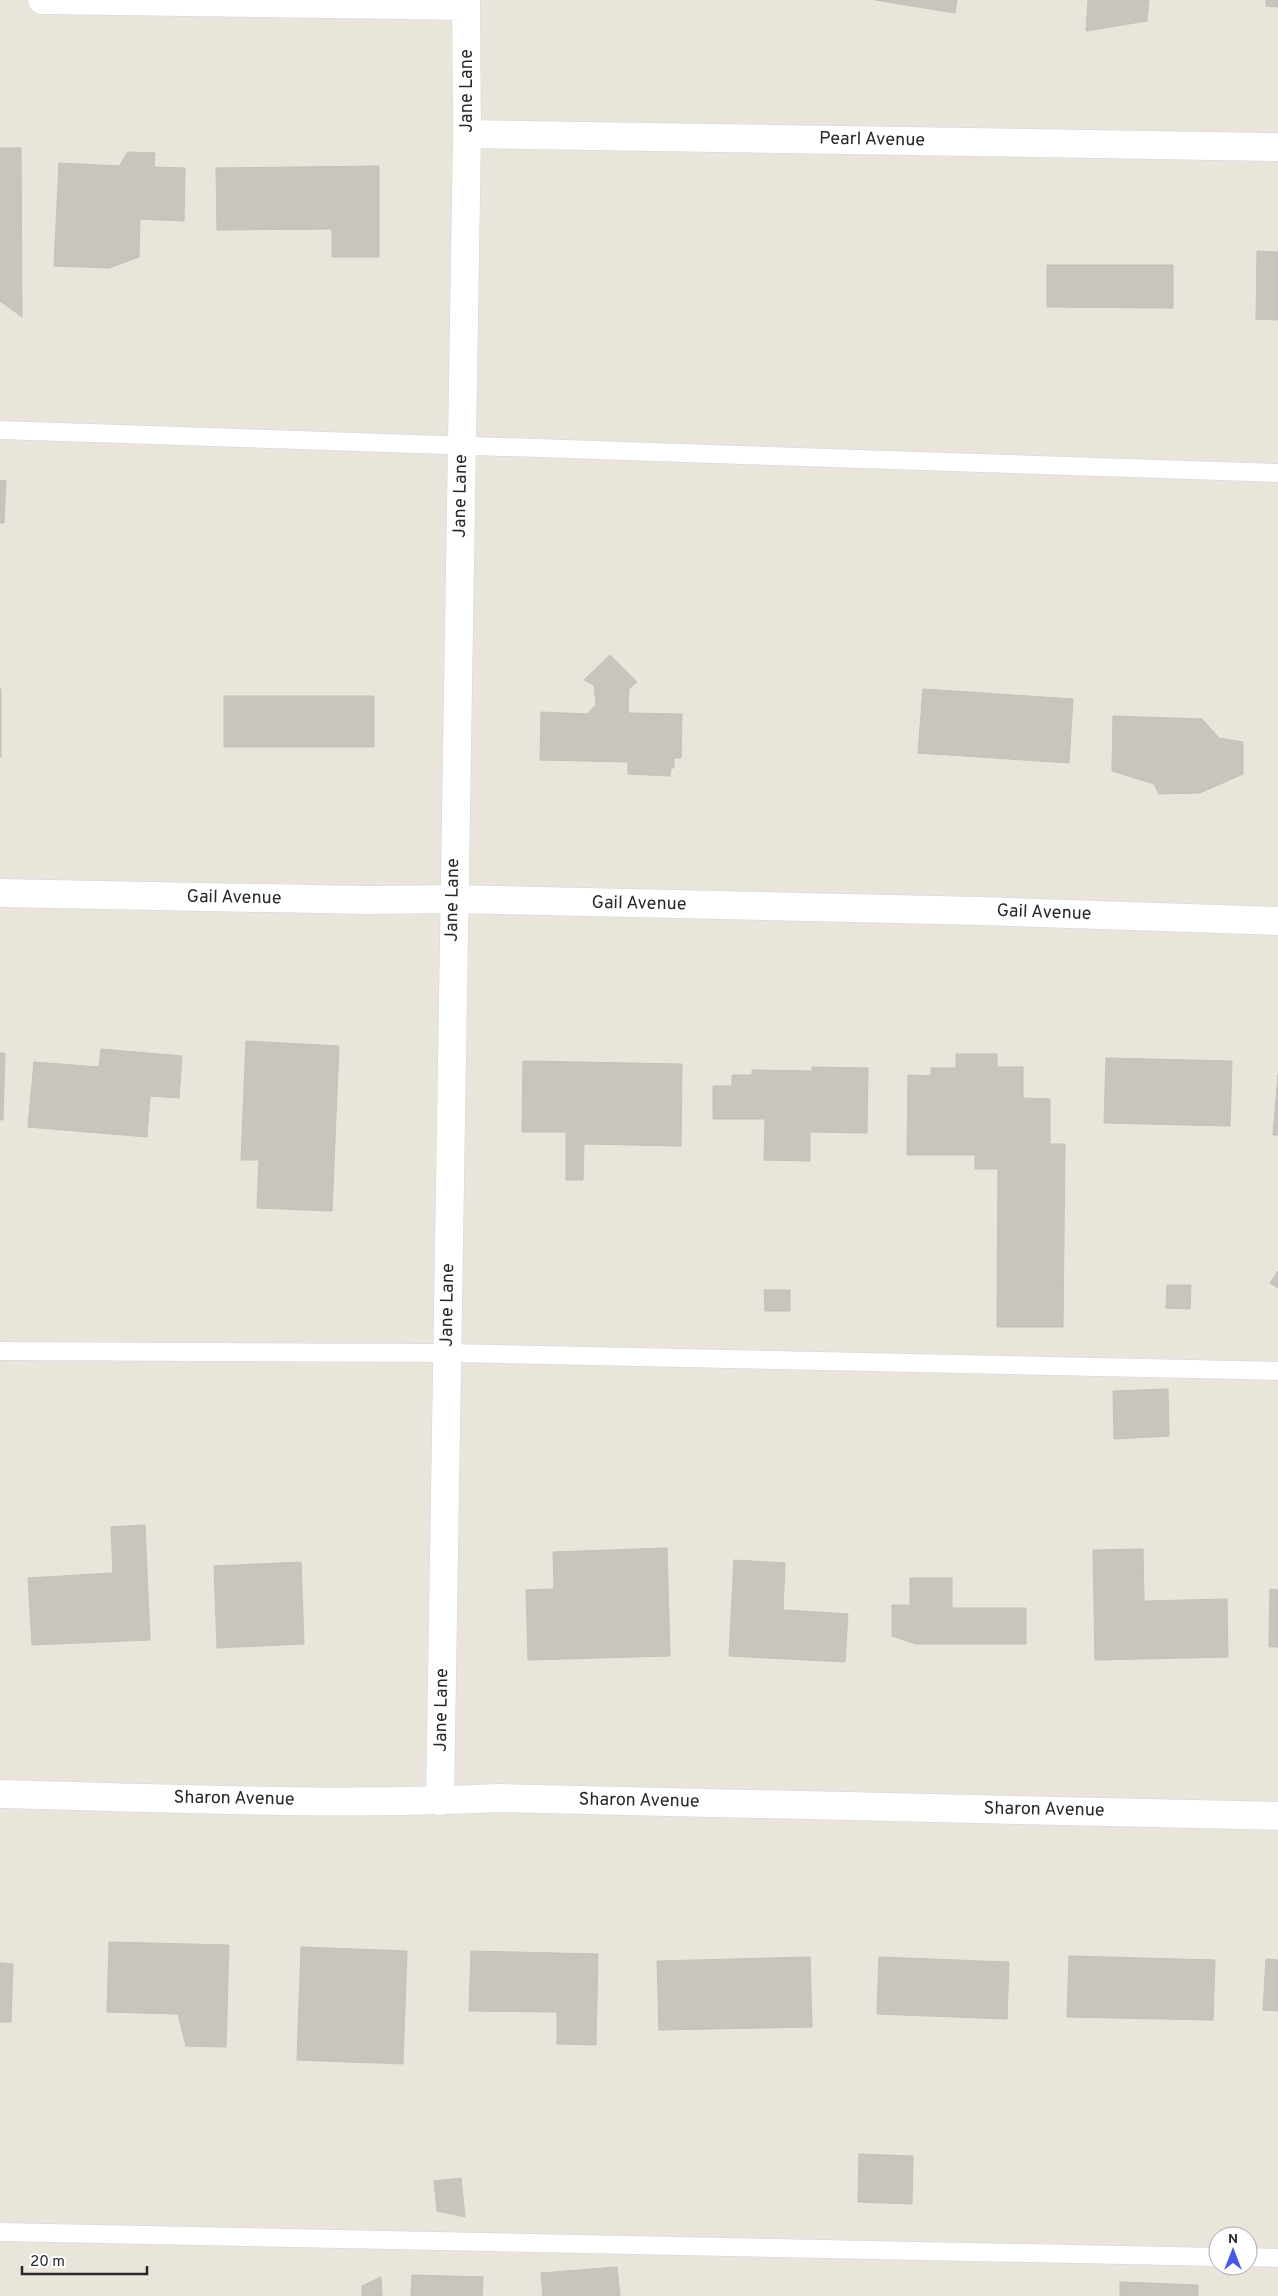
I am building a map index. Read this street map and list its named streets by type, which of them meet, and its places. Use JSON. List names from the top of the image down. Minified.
{"streets":{"street":["Jane Lane","Pearl Avenue","Gail Avenue","Sharon Avenue"]},"crossings":[["Jane Lane","Pearl Avenue"],["Jane Lane","Gail Avenue"],["Jane Lane","Sharon Avenue"]],"scale_bar":"20 m","north":"top"}
